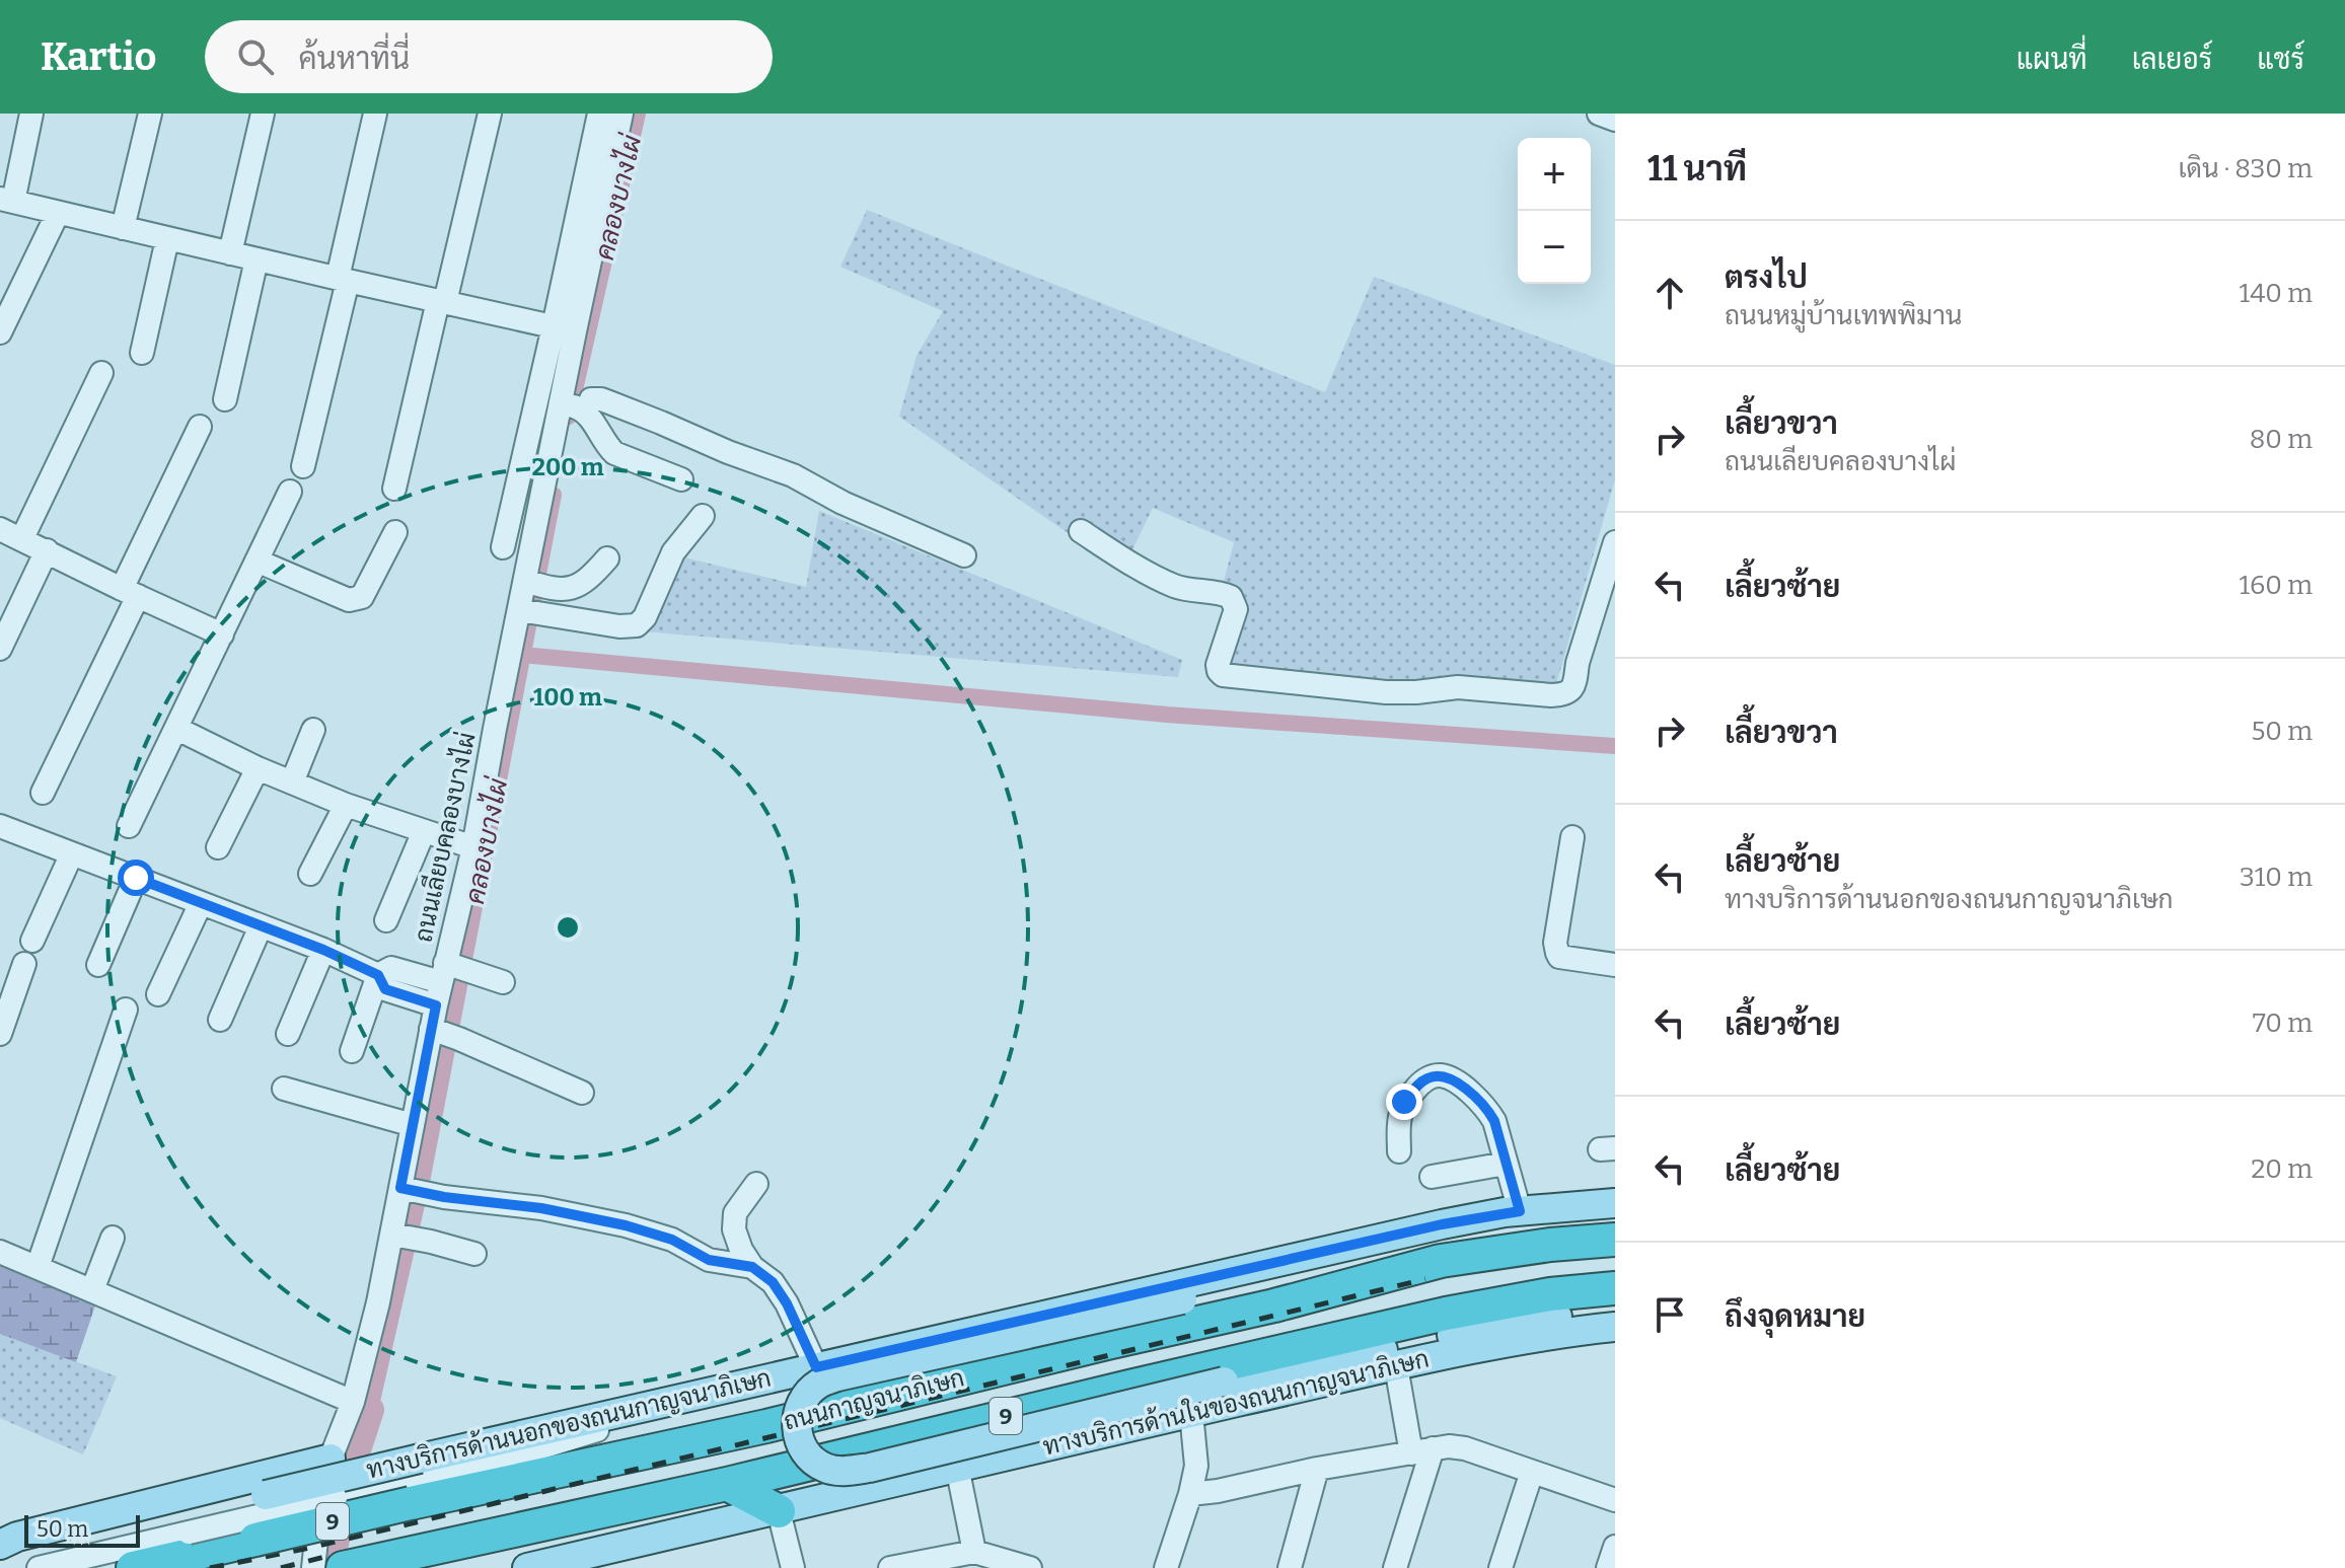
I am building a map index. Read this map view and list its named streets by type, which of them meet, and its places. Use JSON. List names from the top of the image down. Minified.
{"streets":{"highway":["ถนนกาญจนาภิเษก","9"],"main road":["ทางบริการด้านในของถนนกาญจนาภิเษก","ทางบริการด้านนอกของถนนกาญจนาภิเษก"],"street":["ถนนเลียบคลองบางไผ่"]},"water":["คลองบางไผ่"],"scale_bar":"50 m","page":{"header":"Kartio","search":"ค้นหาที่นี่","nav":["แผนที่","เลเยอร์","แชร์"],"heading":["11 นาที","เดิน · 830 m"],"map_buttons":["+","−"],"list":[["ตรงไป","ถนนหมู่บ้านเทพพิมาน","140 m"],["เลี้ยวขวา","ถนนเลียบคลองบางไผ่","80 m"],["เลี้ยวซ้าย","160 m"],["เลี้ยวขวา","50 m"],["เลี้ยวซ้าย","ทางบริการด้านนอกของถนนกาญจนาภิเษก","310 m"],["เลี้ยวซ้าย","70 m"],["เลี้ยวซ้าย","20 m"],"ถึงจุดหมาย"],"scale":"50 m"},"rings":["200 m","100 m"]}
